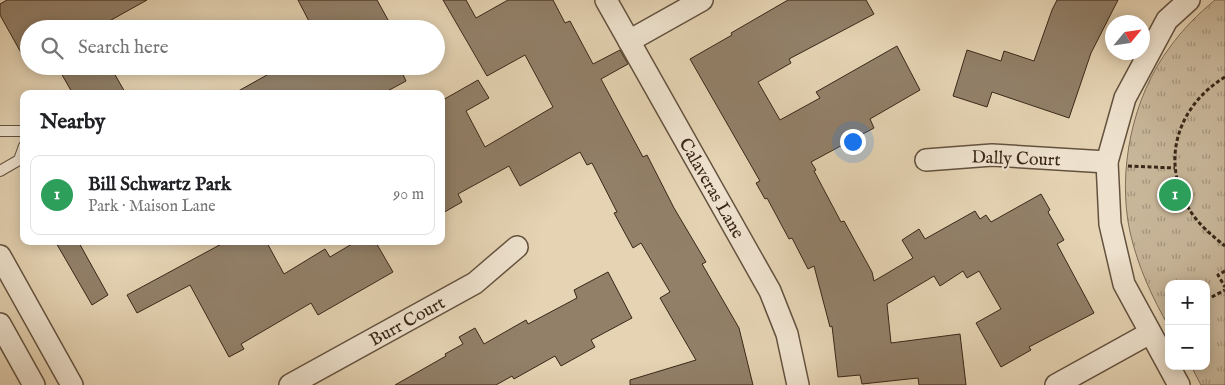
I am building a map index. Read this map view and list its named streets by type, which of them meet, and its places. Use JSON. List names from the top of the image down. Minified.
{"streets":{"street":["Dally Court","Calaveras Lane","Burr Court"]},"north":"top right","page":{"search":"Search here","heading":"Nearby","list":[{"mark":"1","name":"Bill Schwartz Park","note":"Park · Maison Lane","value":"90 m"}],"pins":"1","map_buttons":["+","−"]}}
